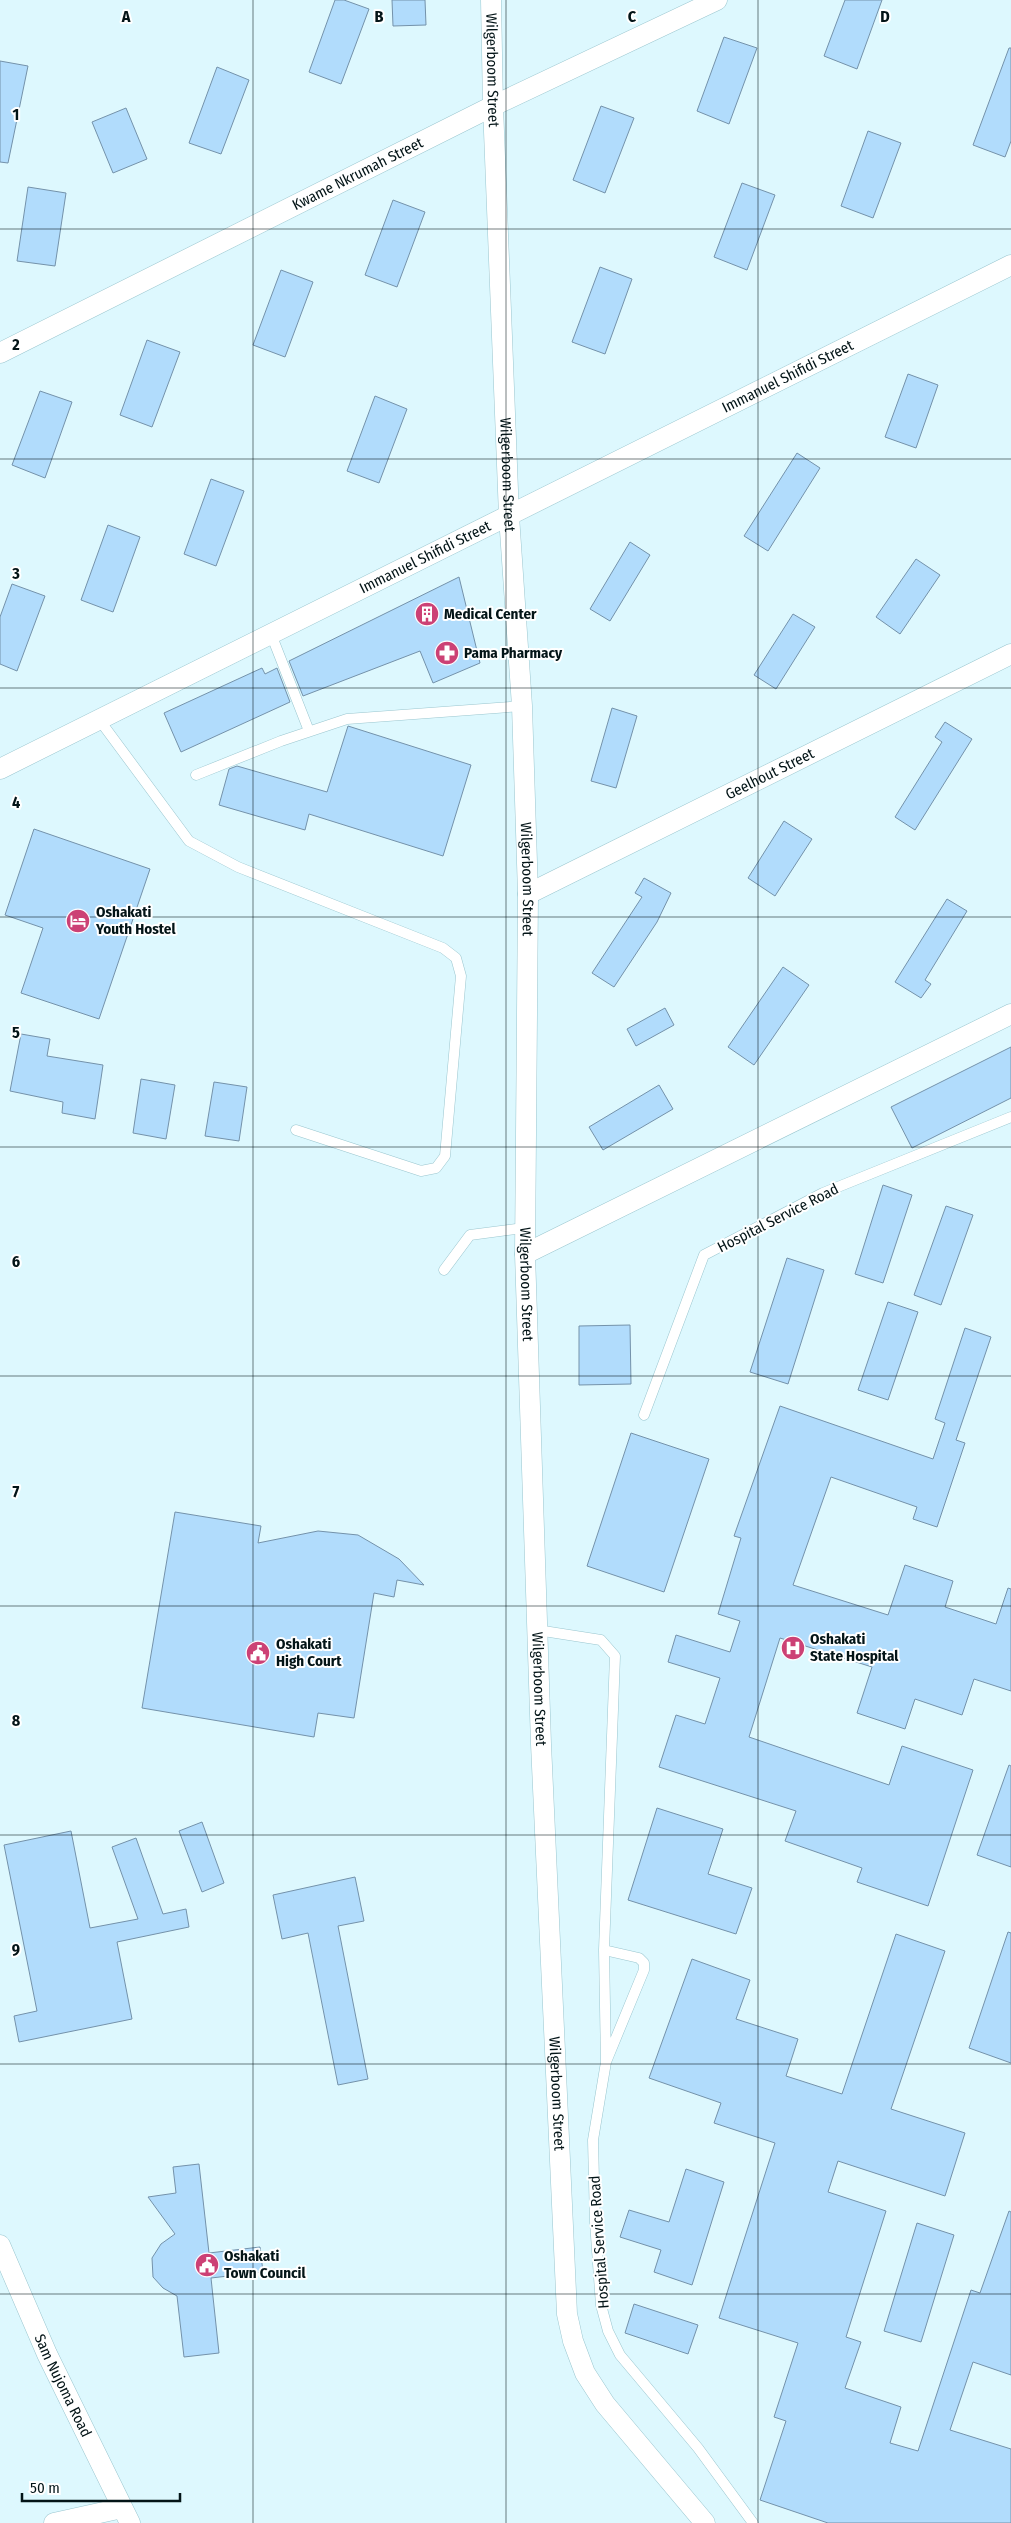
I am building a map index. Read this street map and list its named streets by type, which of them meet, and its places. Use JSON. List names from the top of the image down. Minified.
{"streets":{"street":["Wilgerboom Street","Kwame Nkrumah Street","Immanuel Shifidi Street","Geelhout Street","Sam Nujoma Road"],"lane":["Hospital Service Road"]},"crossings":[["Wilgerboom Street","Kwame Nkrumah Street"],["Wilgerboom Street","Immanuel Shifidi Street"],["Wilgerboom Street","Geelhout Street"]],"places":{"building":["Medical Center"],"pharmacy":["Pama Pharmacy"],"hotel":["Oshakati Youth Hostel"],"hospital":["Oshakati State Hospital"],"public building":["Oshakati High Court","Oshakati Town Council"]},"scale_bar":"50 m","grid":{"columns":["A","B","C","D"],"rows":["1","2","3","4","5","6","7","8","9"]}}
